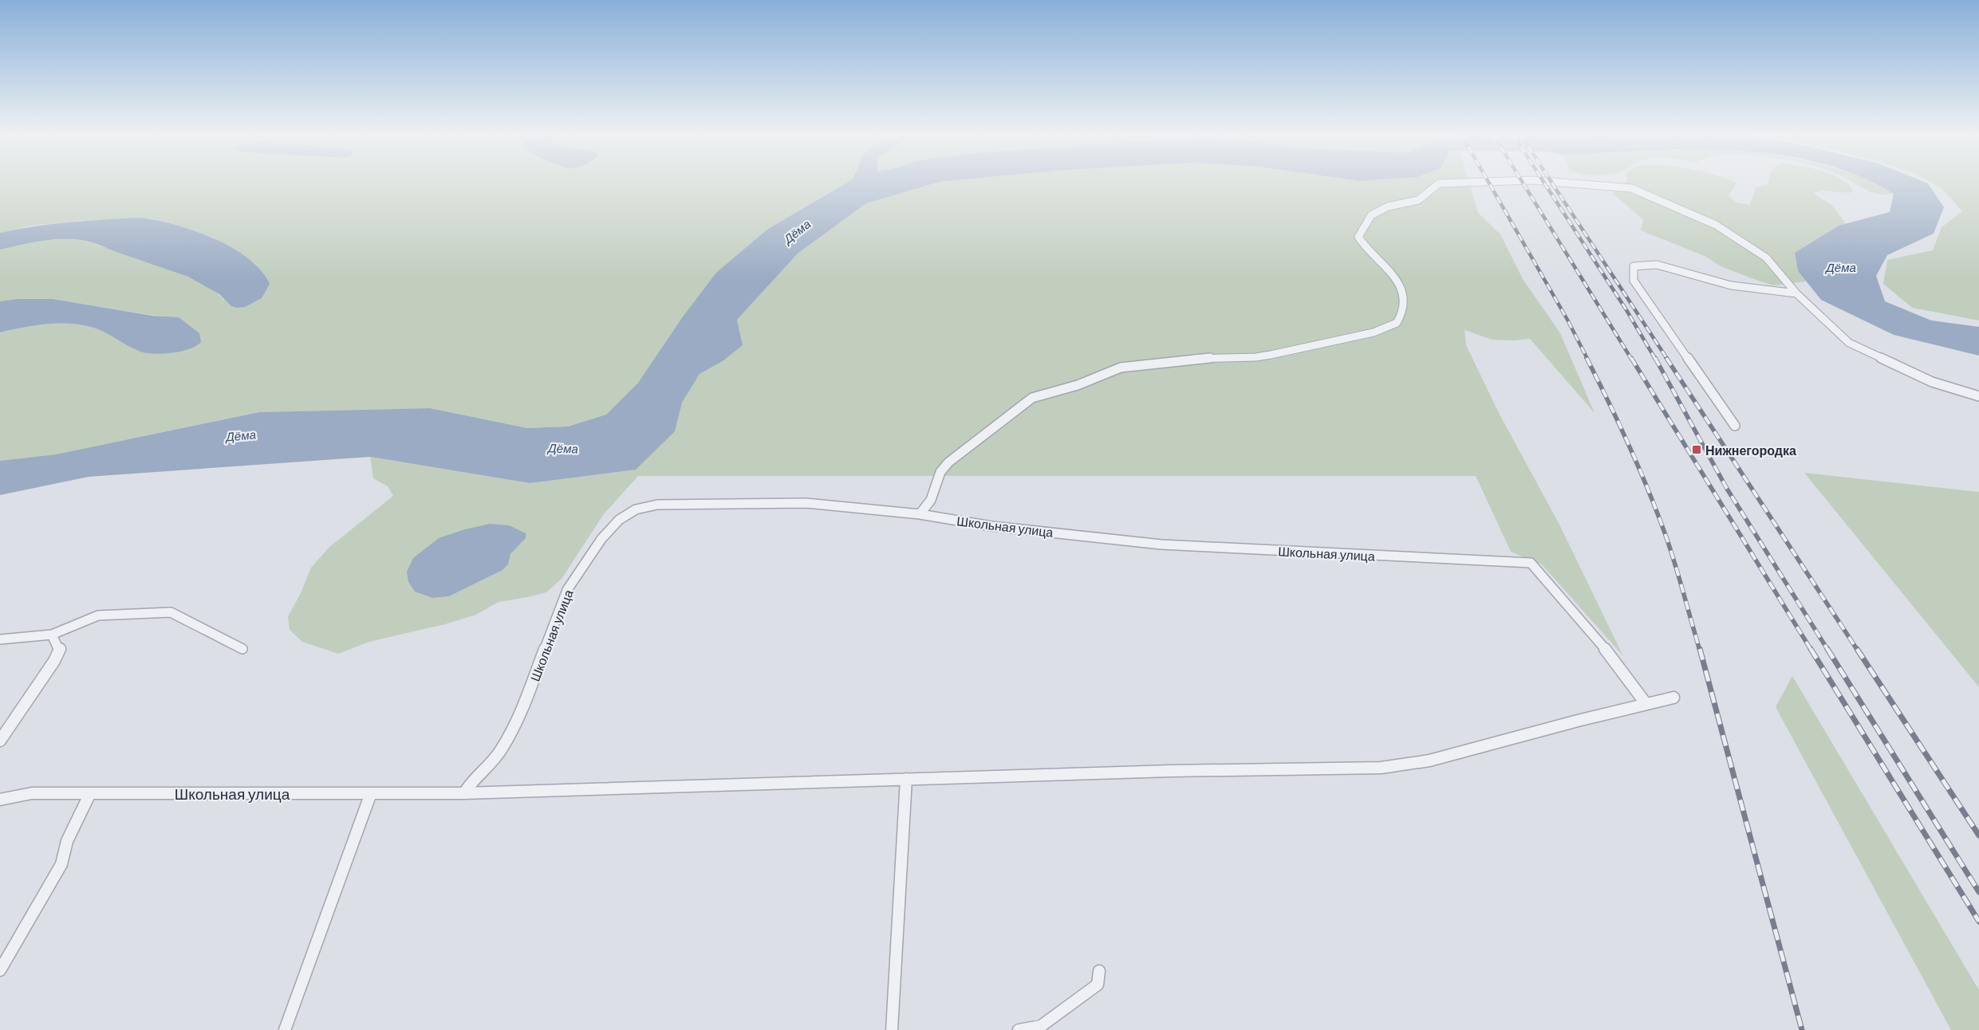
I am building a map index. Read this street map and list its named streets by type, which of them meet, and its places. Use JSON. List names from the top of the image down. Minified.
{"streets":{"street":["Школьная улица"]},"water":["Дёма"],"places":{"transit":["Нижнегородка"]}}
